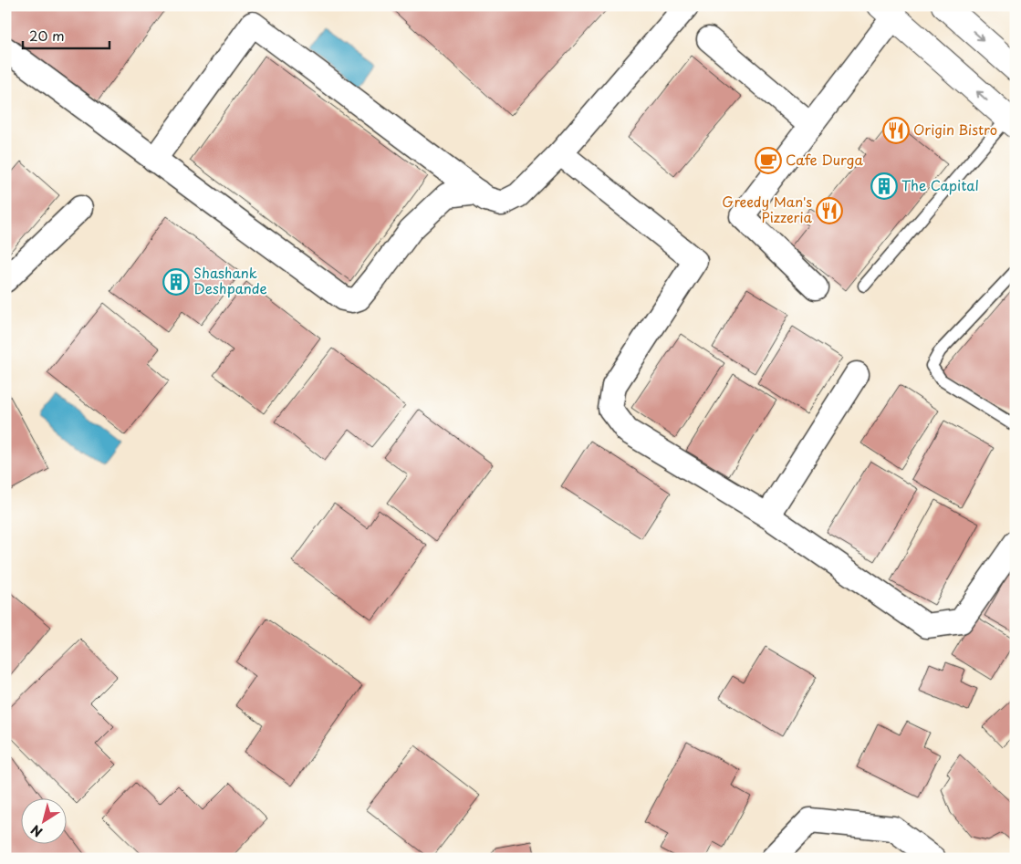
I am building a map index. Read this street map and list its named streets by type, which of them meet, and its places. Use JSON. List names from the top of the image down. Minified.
{"places":{"restaurant":["Origin Bistro","Greedy Man's Pizzeria"],"cafe":["Cafe Durga"],"building":["The Capital","Shashank Deshpande"]},"scale_bar":"20 m","north":"bottom left"}
